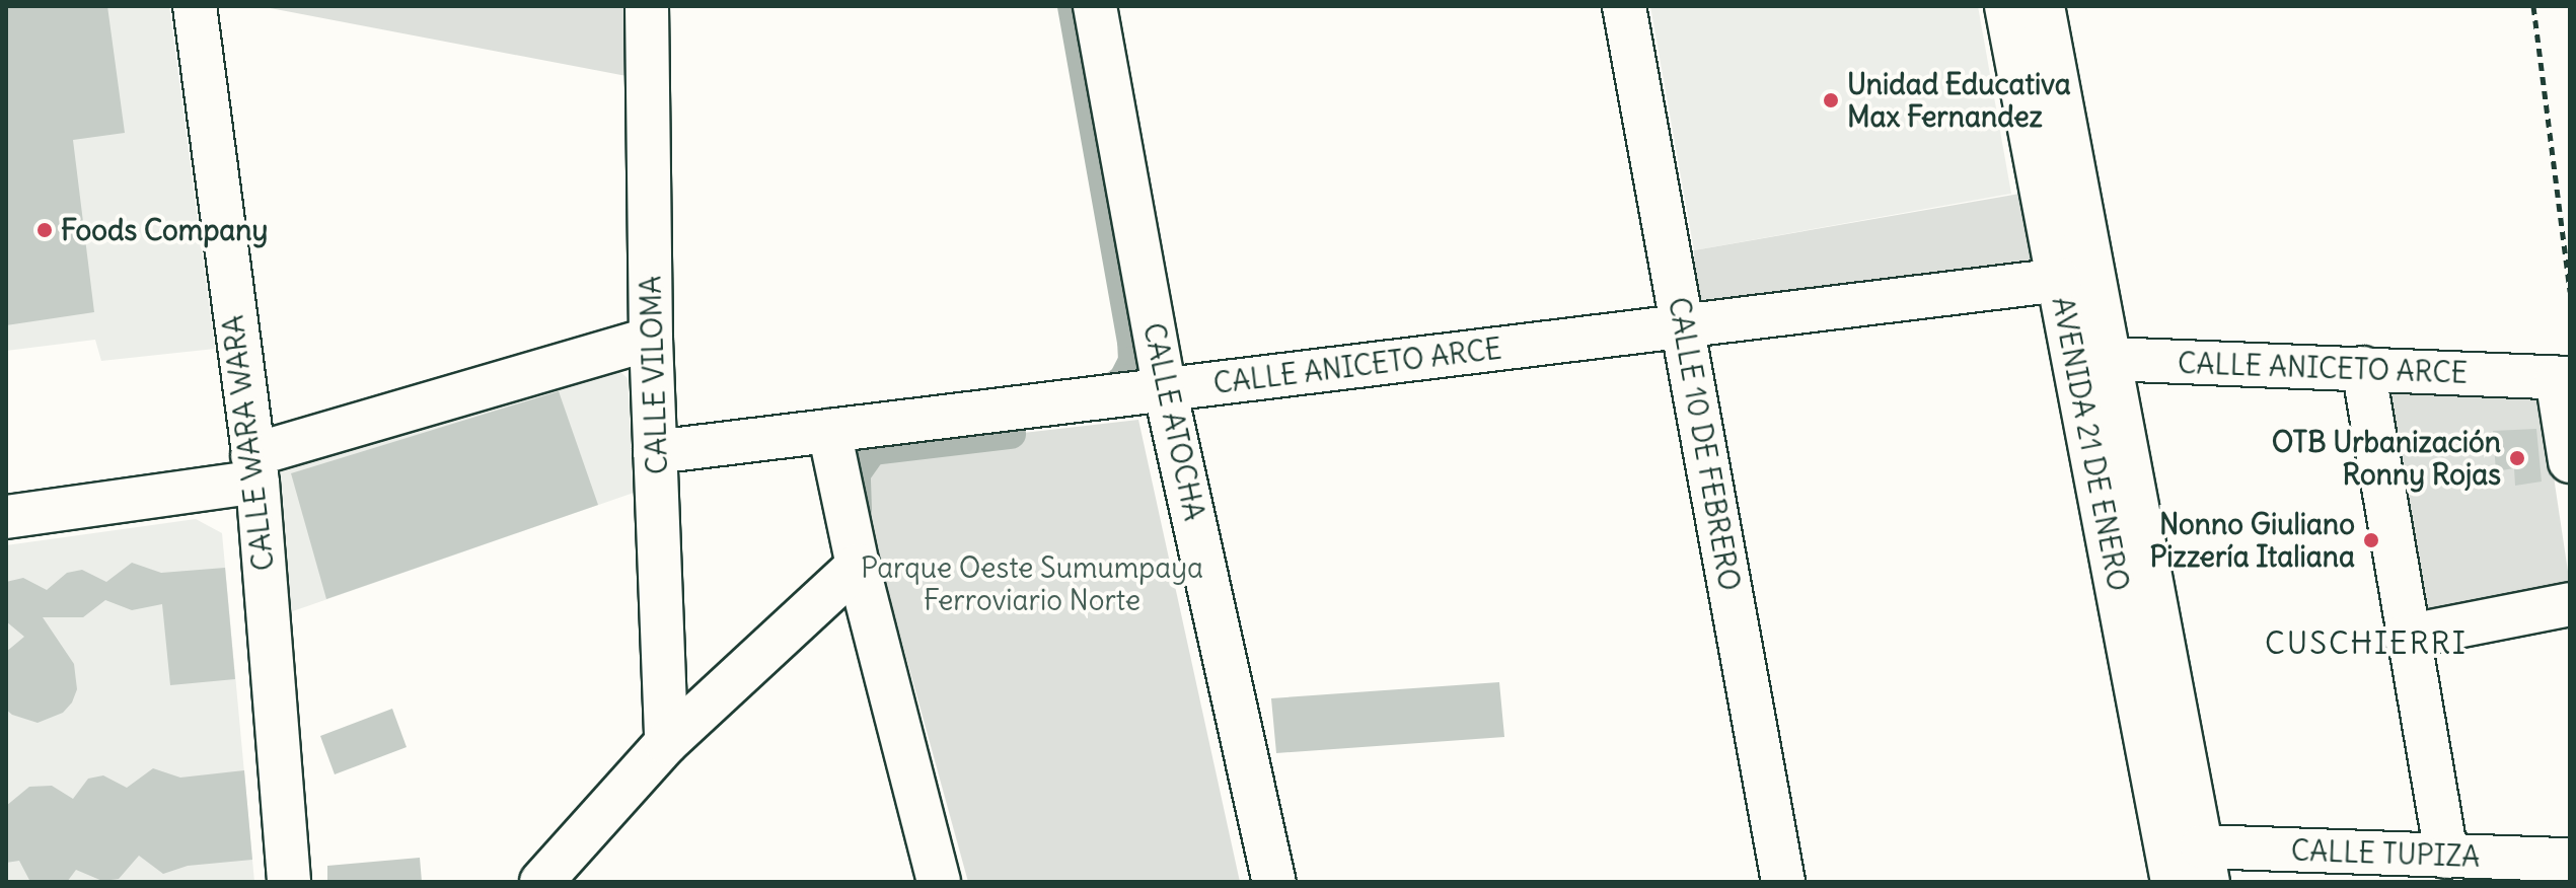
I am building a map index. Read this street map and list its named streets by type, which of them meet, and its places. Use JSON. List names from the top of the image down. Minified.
{"streets":{"street":["CALLE ANICETO ARCE","CALLE VILOMA","CALLE ATOCHA","CALLE WARA WARA","CALLE 10 DE FEBRERO","AVENIDA 21 DE ENERO","CALLE TUPIZA"]},"crossings":[["CALLE ANICETO ARCE","CALLE VILOMA"],["CALLE ANICETO ARCE","CALLE ATOCHA"],["CALLE ANICETO ARCE","CALLE 10 DE FEBRERO"],["CALLE ANICETO ARCE","AVENIDA 21 DE ENERO"],["AVENIDA 21 DE ENERO","CALLE TUPIZA"]],"districts":["CUSCHIERRI"],"parks":["Parque Oeste Sumumpaya Ferroviario Norte"],"places":["Unidad Educativa Max Fernandez","Foods Company","OTB Urbanización Ronny Rojas","Nonno Giuliano Pizzería Italiana"]}
